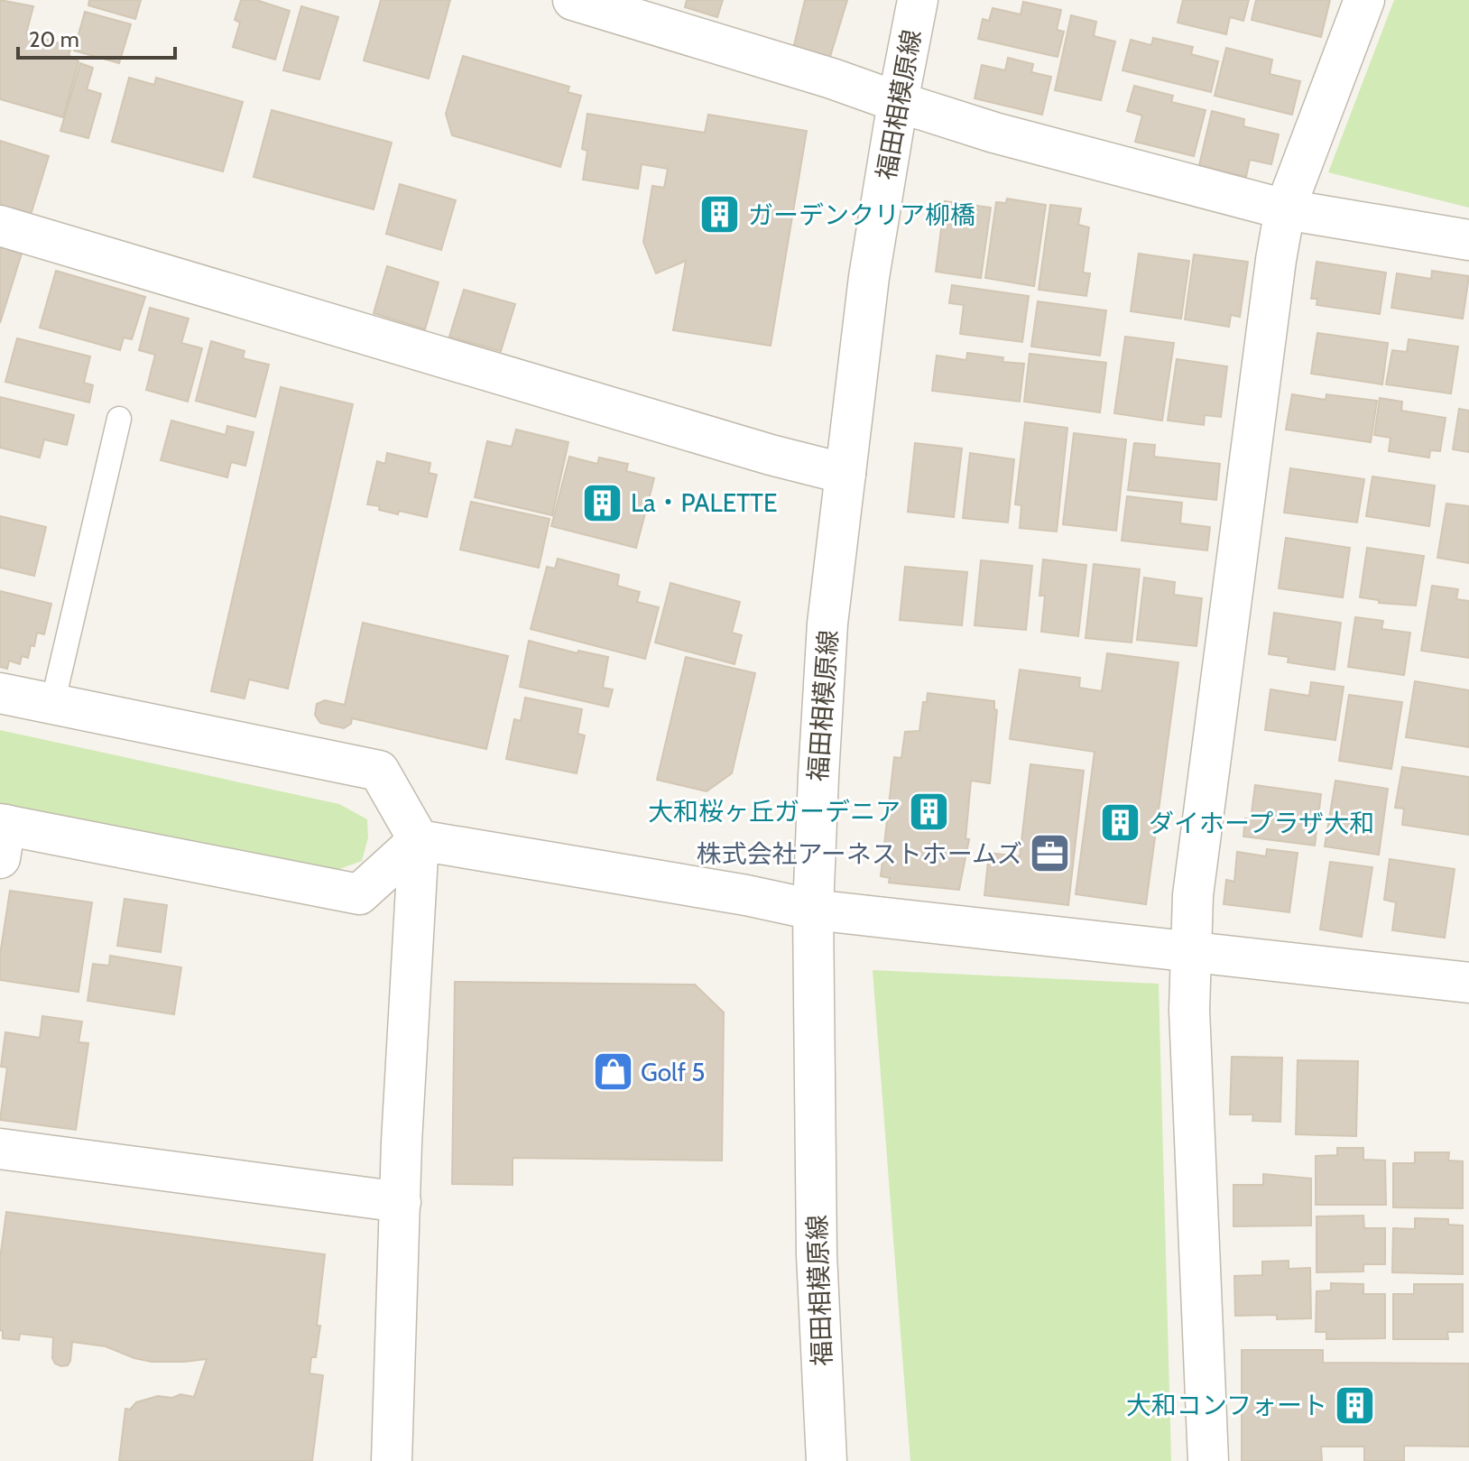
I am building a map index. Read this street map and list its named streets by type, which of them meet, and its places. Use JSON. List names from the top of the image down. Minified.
{"streets":{"street":["福田相模原線"]},"places":{"building":["ガーデンクリア柳橋","La・PALETTE","大和桜ヶ丘ガーデニア","ダイホープラザ大和","大和コンフォート"],"office":["株式会社アーネストホームズ"],"shop":["Golf 5"]},"scale_bar":"20 m"}
